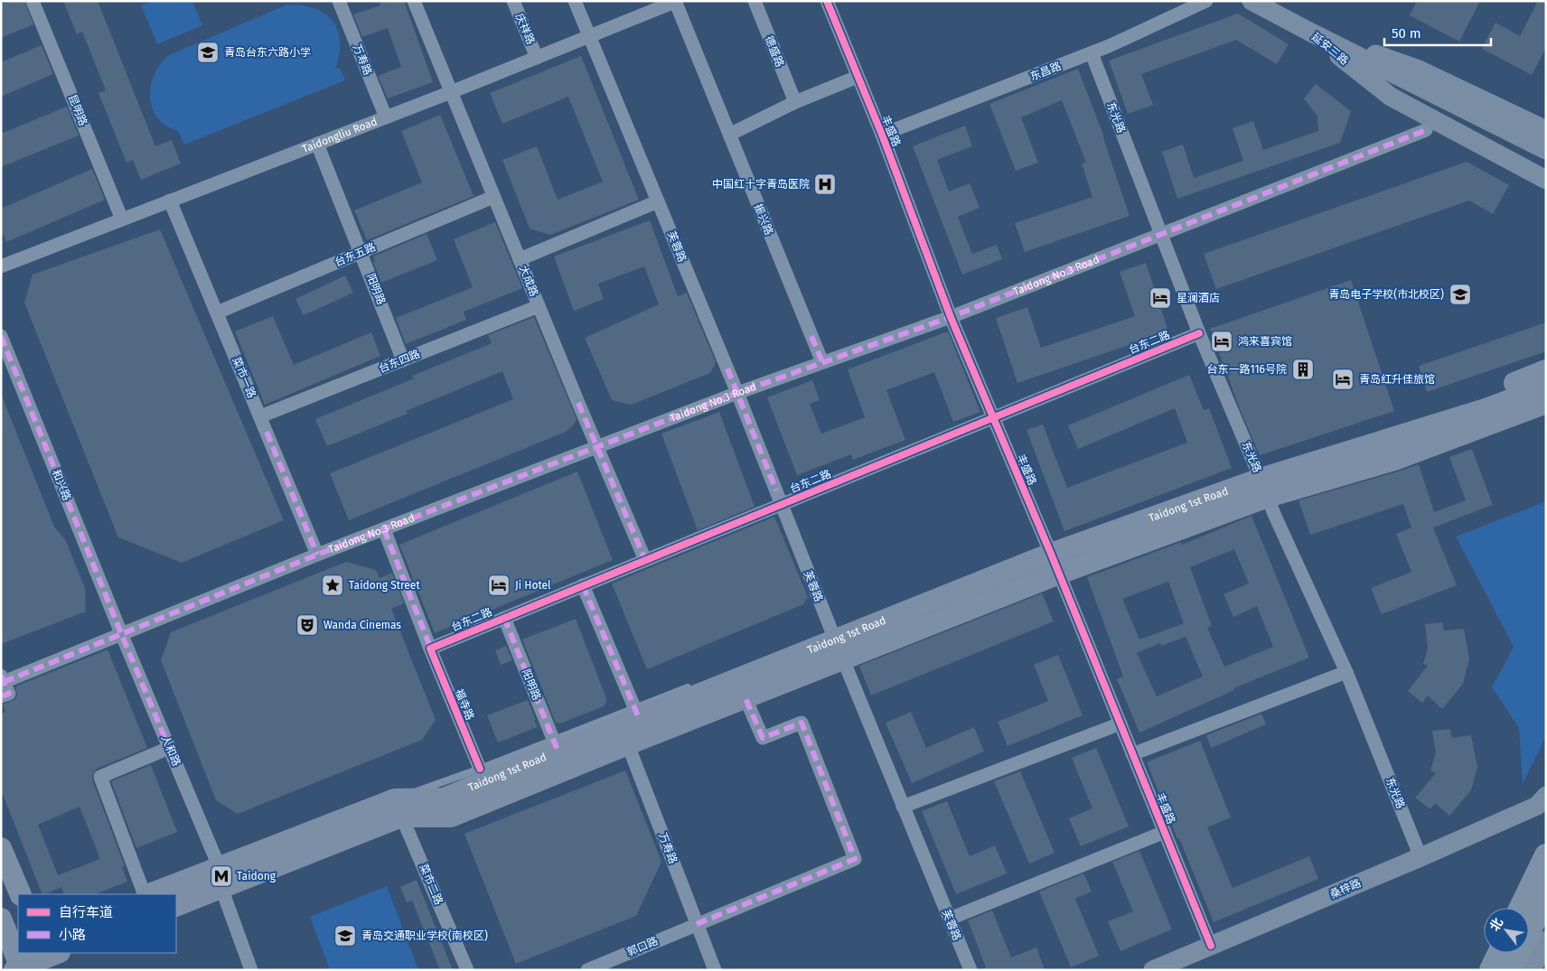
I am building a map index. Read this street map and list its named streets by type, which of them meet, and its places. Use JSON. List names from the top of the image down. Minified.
{"streets":{"main road":["延安三路","Taidong 1st Road","桑梓路"],"street":["庆祥路","德盛路","万寿路","东昌路","昆明路","东光路","丰盛路","Taidongliu Road","振兴路","芙蓉路","台东五路","Taidong No.3 Road","大成路","阳明路","台东二路","台东四路","菜市一路","和兴路","福寺路","人和路","菜市二路","郭口路"]},"crossings":[["庆祥路","Taidongliu Road"],["万寿路","Taidongliu Road"],["万寿路","Taidong 1st Road"],["万寿路","郭口路"],["东昌路","东光路"],["东昌路","丰盛路"],["昆明路","Taidongliu Road"],["东光路","Taidong No.3 Road"],["东光路","台东二路"],["东光路","Taidong 1st Road"],["东光路","桑梓路"],["丰盛路","Taidong No.3 Road"],["丰盛路","台东二路"],["丰盛路","Taidong 1st Road"],["丰盛路","桑梓路"],["Taidongliu Road","振兴路"],["Taidongliu Road","芙蓉路"],["Taidongliu Road","大成路"],["Taidongliu Road","阳明路"],["Taidongliu Road","菜市一路"],["振兴路","Taidong No.3 Road"],["芙蓉路","Taidong No.3 Road"],["芙蓉路","台东二路"],["芙蓉路","Taidong 1st Road"],["台东五路","大成路"],["台东五路","阳明路"],["台东五路","菜市一路"],["Taidong No.3 Road","大成路"],["Taidong No.3 Road","菜市一路"],["Taidong No.3 Road","和兴路"],["Taidong No.3 Road","福寺路"],["Taidong No.3 Road","人和路"],["大成路","台东二路"],["大成路","台东四路"],["阳明路","台东二路"],["阳明路","台东四路"],["阳明路","Taidong 1st Road"],["台东二路","福寺路"],["台东四路","菜市一路"],["和兴路","人和路"],["Taidong 1st Road","人和路"],["Taidong 1st Road","菜市二路"],["Taidong 1st Road","郭口路"]],"places":{"school or university":["青岛台东六路小学","青岛电子学校(市北校区)","青岛交通职业学校(南校区)"],"hospital":["中国红十字青岛医院"],"hotel":["星澜酒店","鸿来喜宾馆","青岛红升佳旅馆","Ji Hotel"],"building":["台东一路116号院"],"place":["Taidong Street"],"theatre":["Wanda Cinemas"],"metro station":["Taidong"]},"legend":["自行车道","小路"],"scale_bar":"50 m","north":"top left"}
